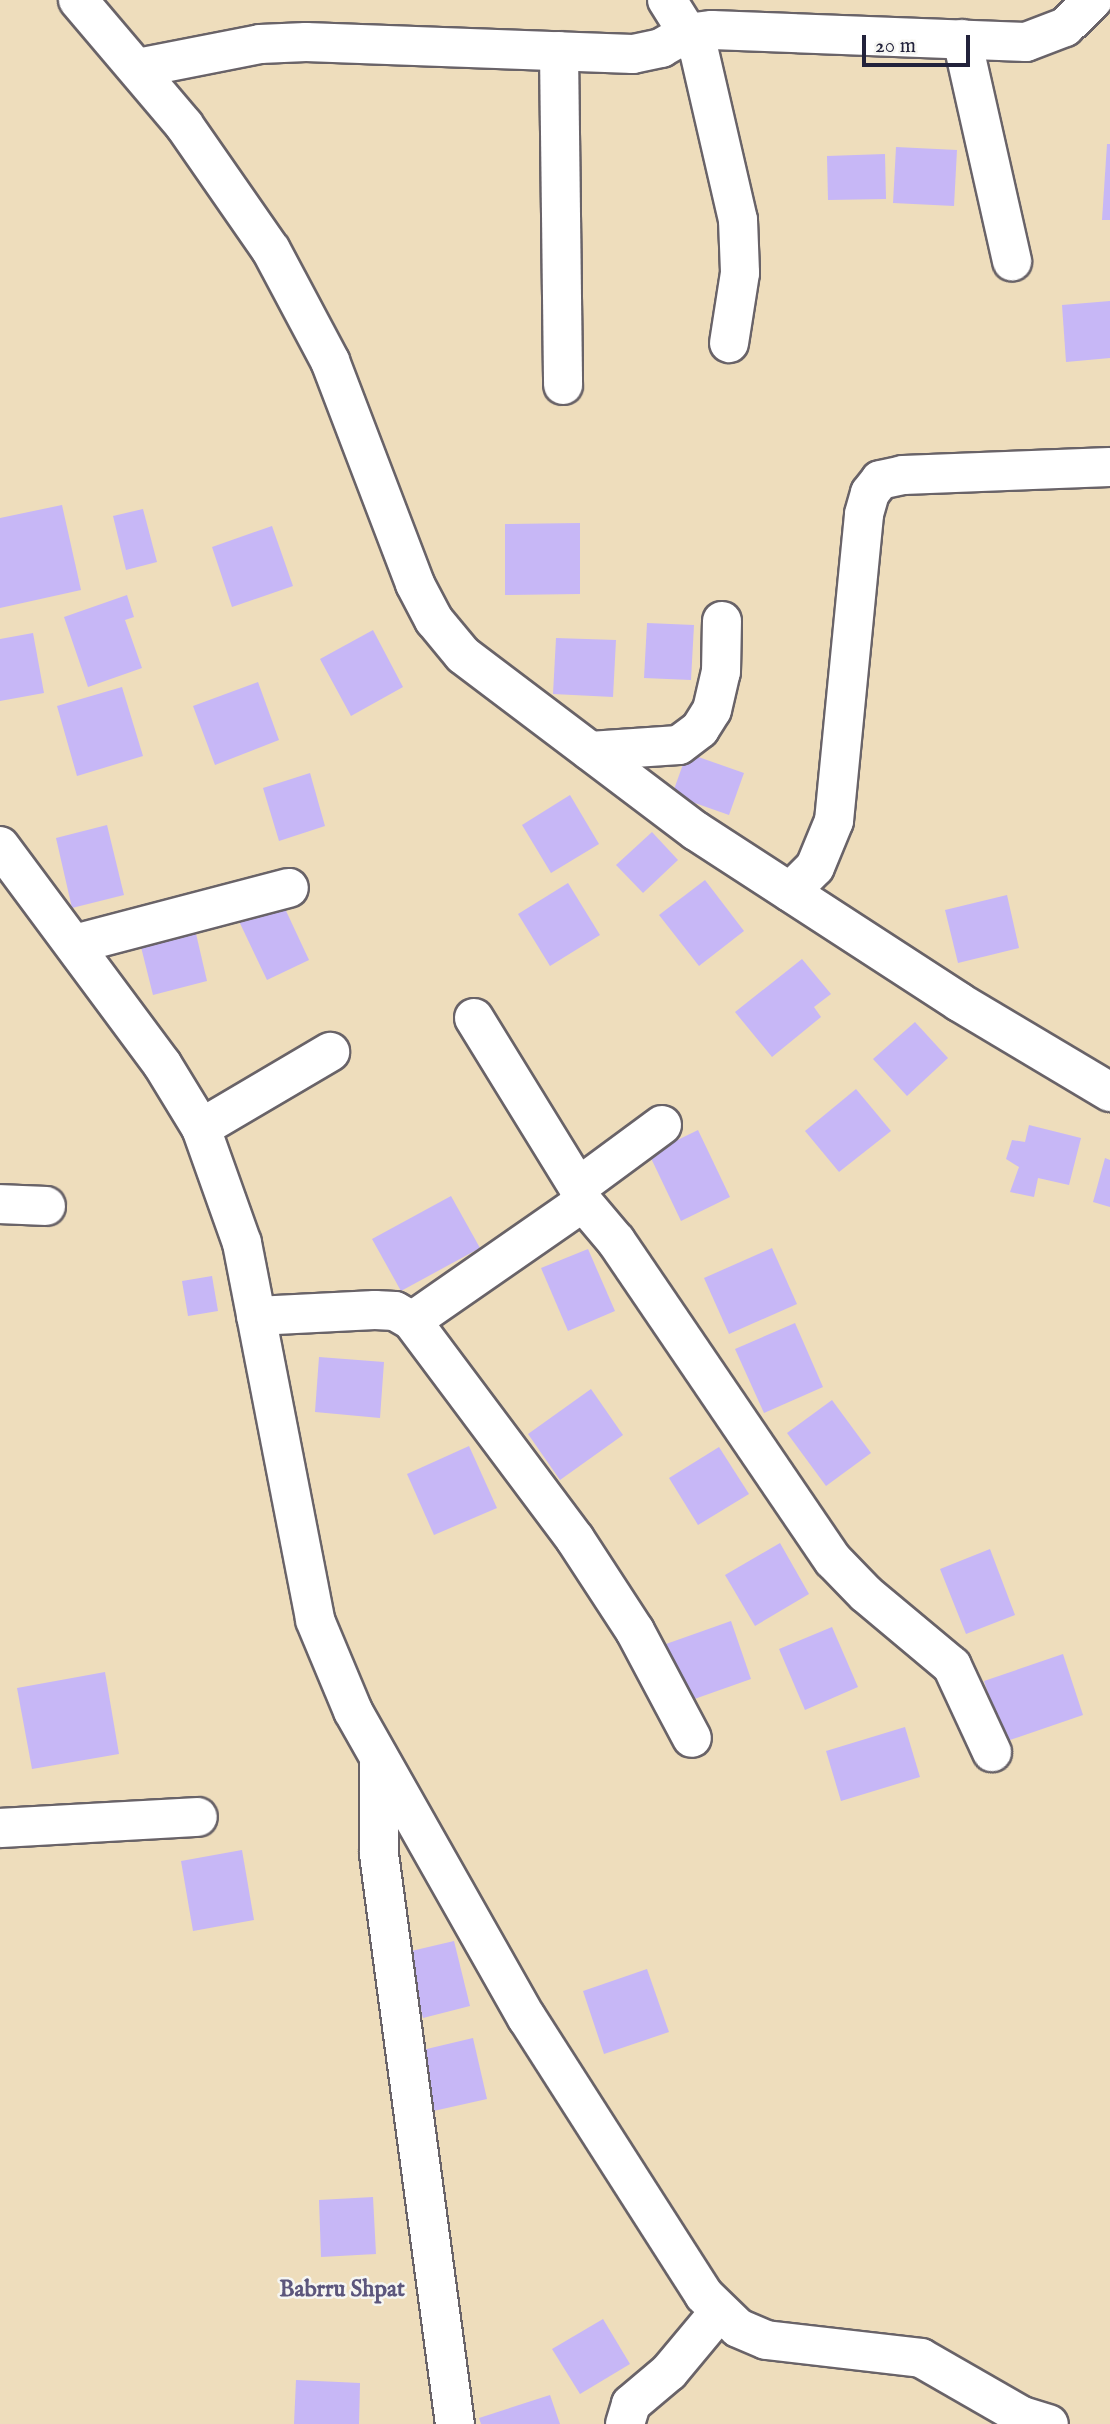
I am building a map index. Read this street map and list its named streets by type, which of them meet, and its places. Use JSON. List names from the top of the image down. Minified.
{"districts":["Babrru Shpat"],"scale_bar":"20 m"}
